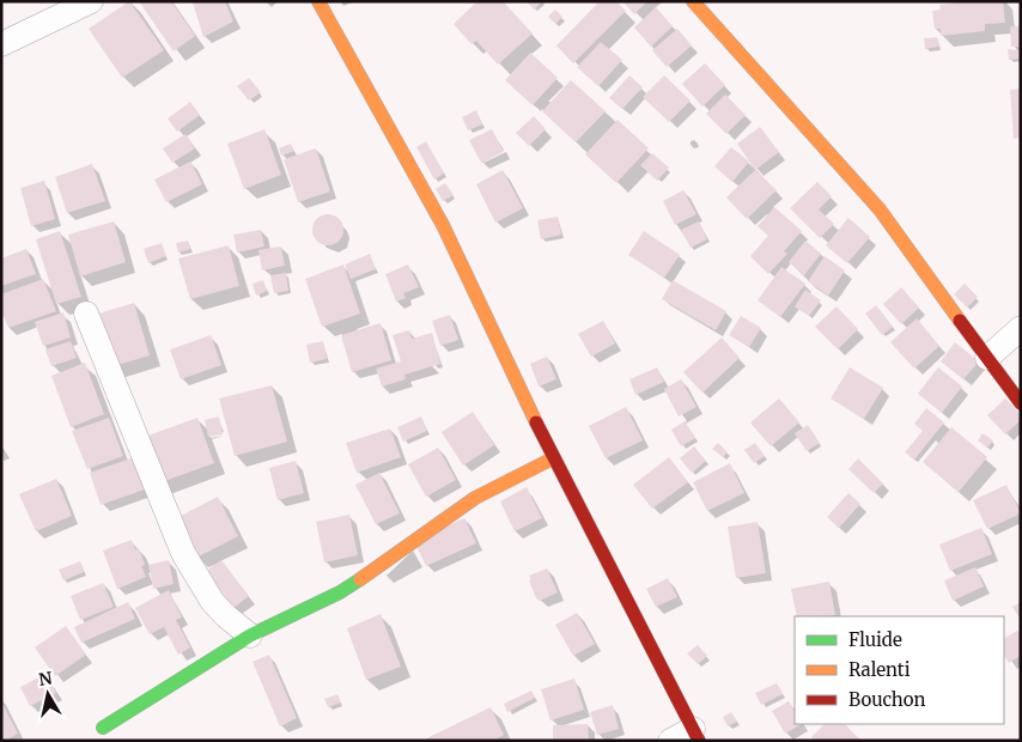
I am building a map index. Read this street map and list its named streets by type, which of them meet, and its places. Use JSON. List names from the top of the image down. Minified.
{"legend":["Fluide","Ralenti","Bouchon"],"north":"top"}
